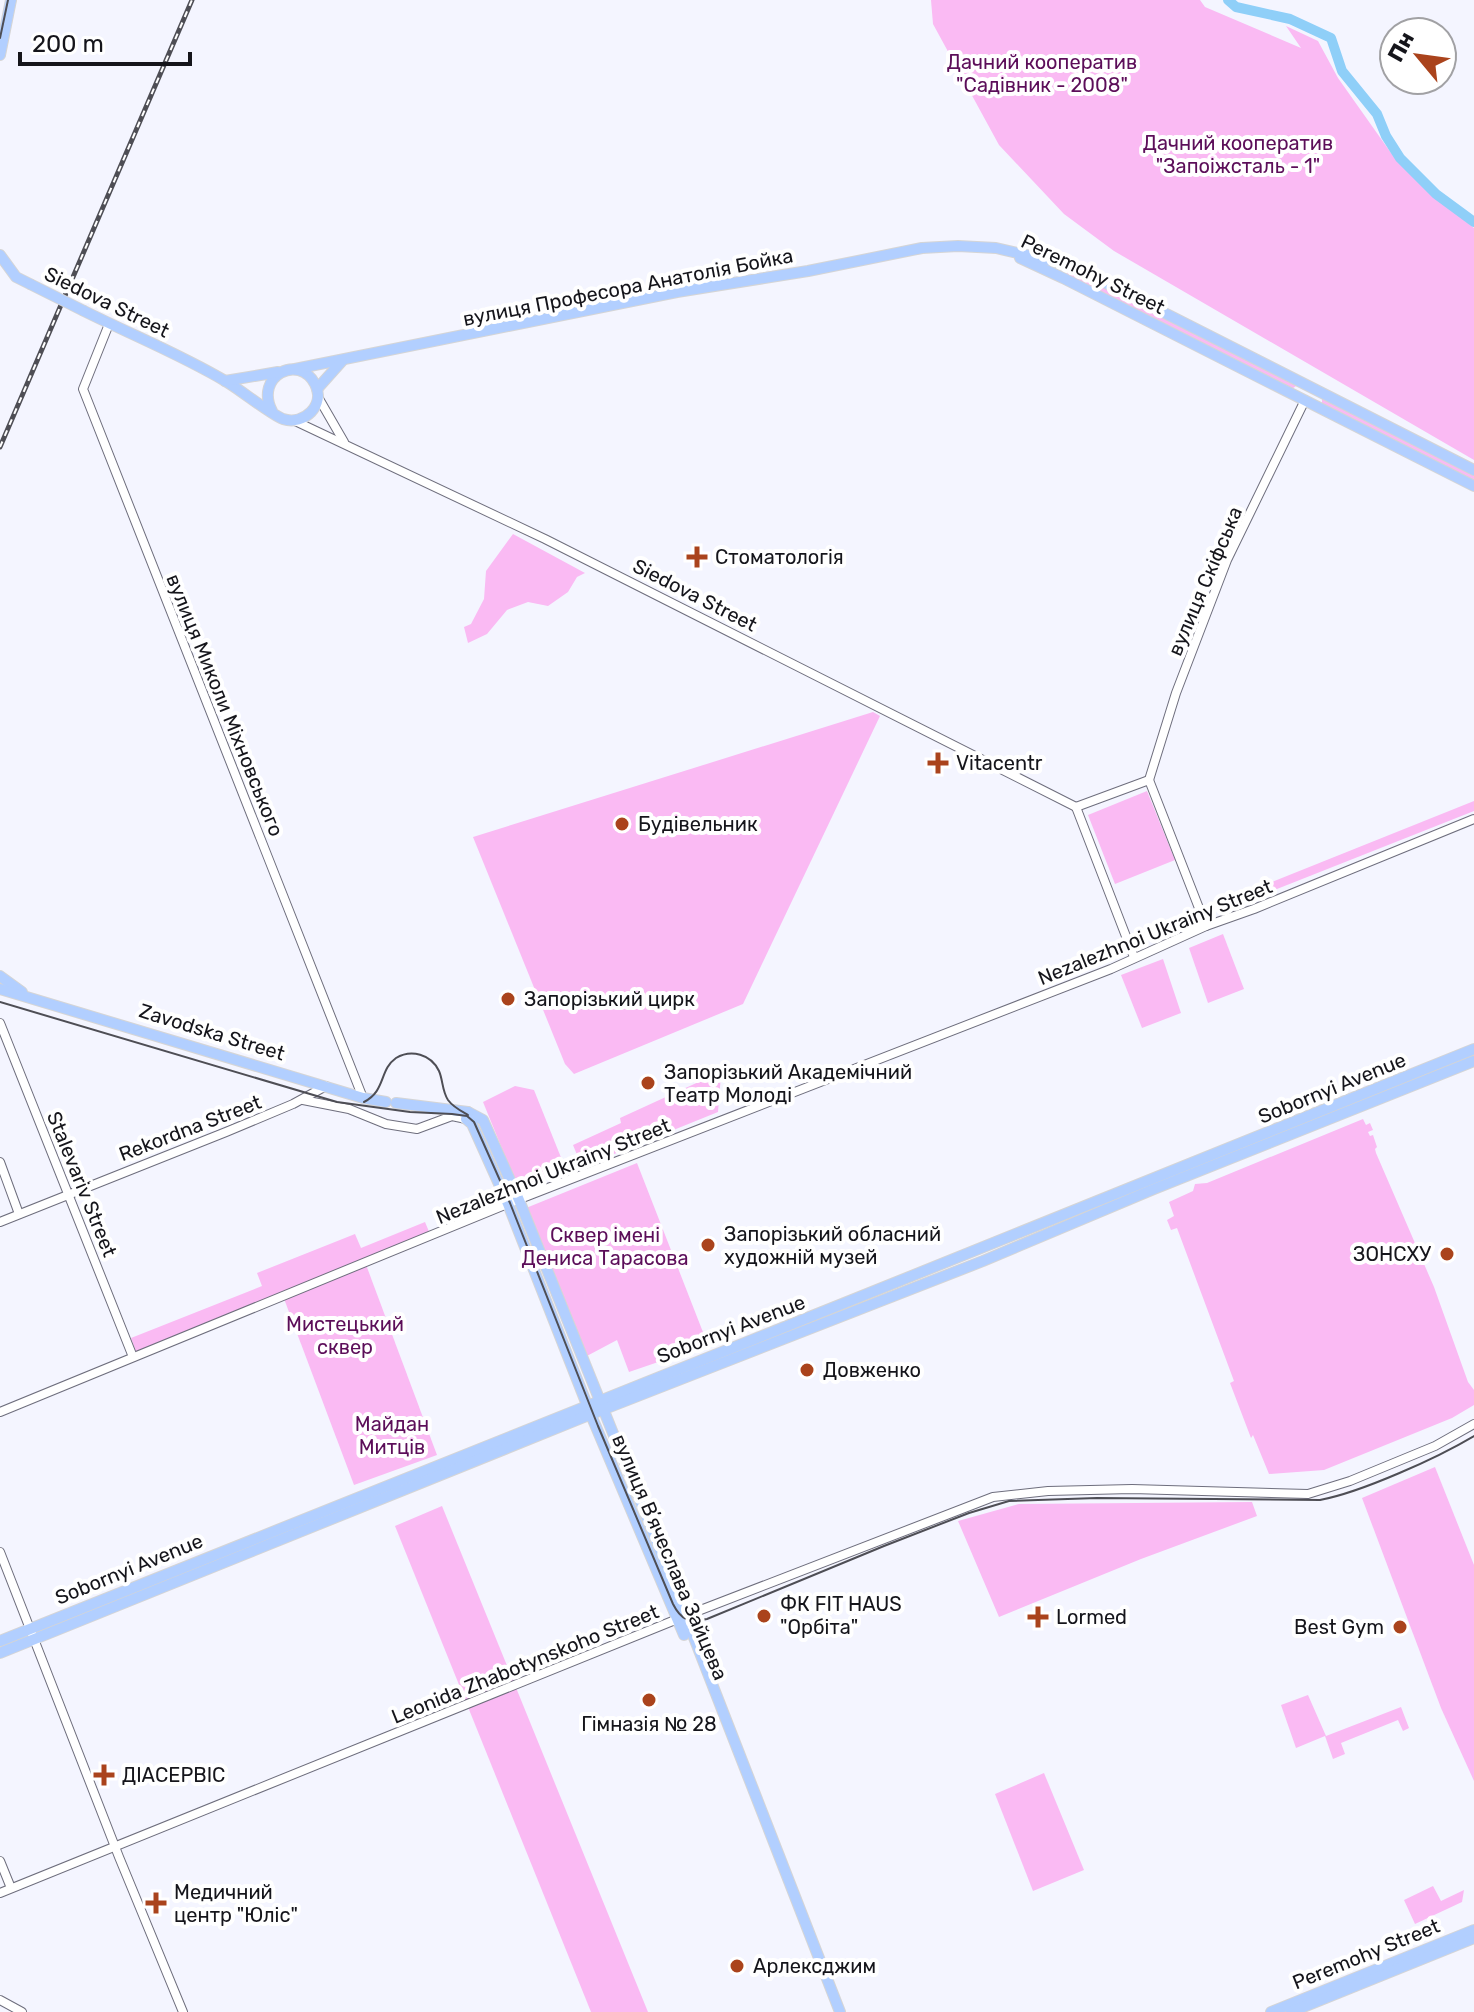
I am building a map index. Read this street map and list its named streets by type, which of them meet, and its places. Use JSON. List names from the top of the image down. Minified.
{"streets":{"main road":["Peremohy Street","вулиця Професора Анатолія Бойка","Siedova Street","Zavodska Street","Sobornyi Avenue","вулиця Вʼячеслава Зайцева"],"street":["вулиця Скіфська","вулиця Миколи Міхновського","Nezalezhnoi Ukrainy Street","Rekordna Street","Stalevariv Street","Leonida Zhabotynskoho Street"]},"crossings":[["Peremohy Street","вулиця Професора Анатолія Бойка"],["Peremohy Street","вулиця Скіфська"],["вулиця Професора Анатолія Бойка","Siedova Street"],["Siedova Street","вулиця Миколи Міхновського"],["вулиця Миколи Міхновського","Zavodska Street"],["Nezalezhnoi Ukrainy Street","Stalevariv Street"],["Nezalezhnoi Ukrainy Street","вулиця Вʼячеслава Зайцева"],["Zavodska Street","Rekordna Street"],["Zavodska Street","вулиця Вʼячеслава Зайцева"],["Sobornyi Avenue","вулиця Вʼячеслава Зайцева"],["Rekordna Street","Stalevariv Street"],["вулиця Вʼячеслава Зайцева","Leonida Zhabotynskoho Street"]],"parks":["Дачний кооператив \"Садівник - 2008\"","Дачний кооператив \"Запоіжсталь - 1\"","Сквер імені Дениса Тарасова","Мистецький сквер","Майдан Митців"],"places":{"health":["Стоматологія","Vitacentr","Lormed","ДІАСЕРВІС","Медичний центр \"Юліс\""],"other":["Будівельник","Запорізький цирк","Запорізький Академічний Театр Молоді","Запорізький обласний художній музей","ЗОНСХУ","Довженко","ФК FIT HAUS \"Орбіта\"","Best Gym","Гімназія № 28","Арлексджим"]},"scale_bar":"200 m","north":"top left"}
